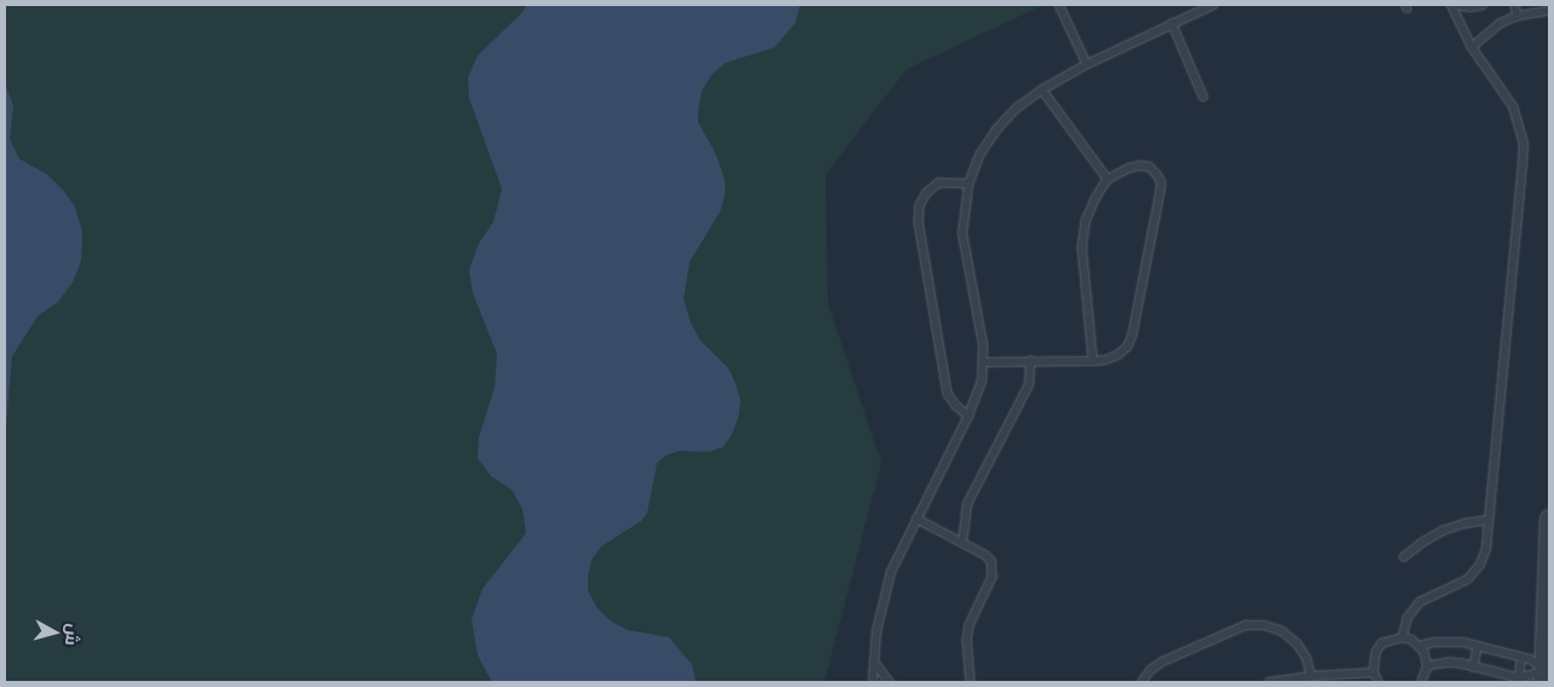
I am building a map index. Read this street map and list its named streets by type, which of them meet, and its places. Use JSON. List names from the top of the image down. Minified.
{"north":"right"}
